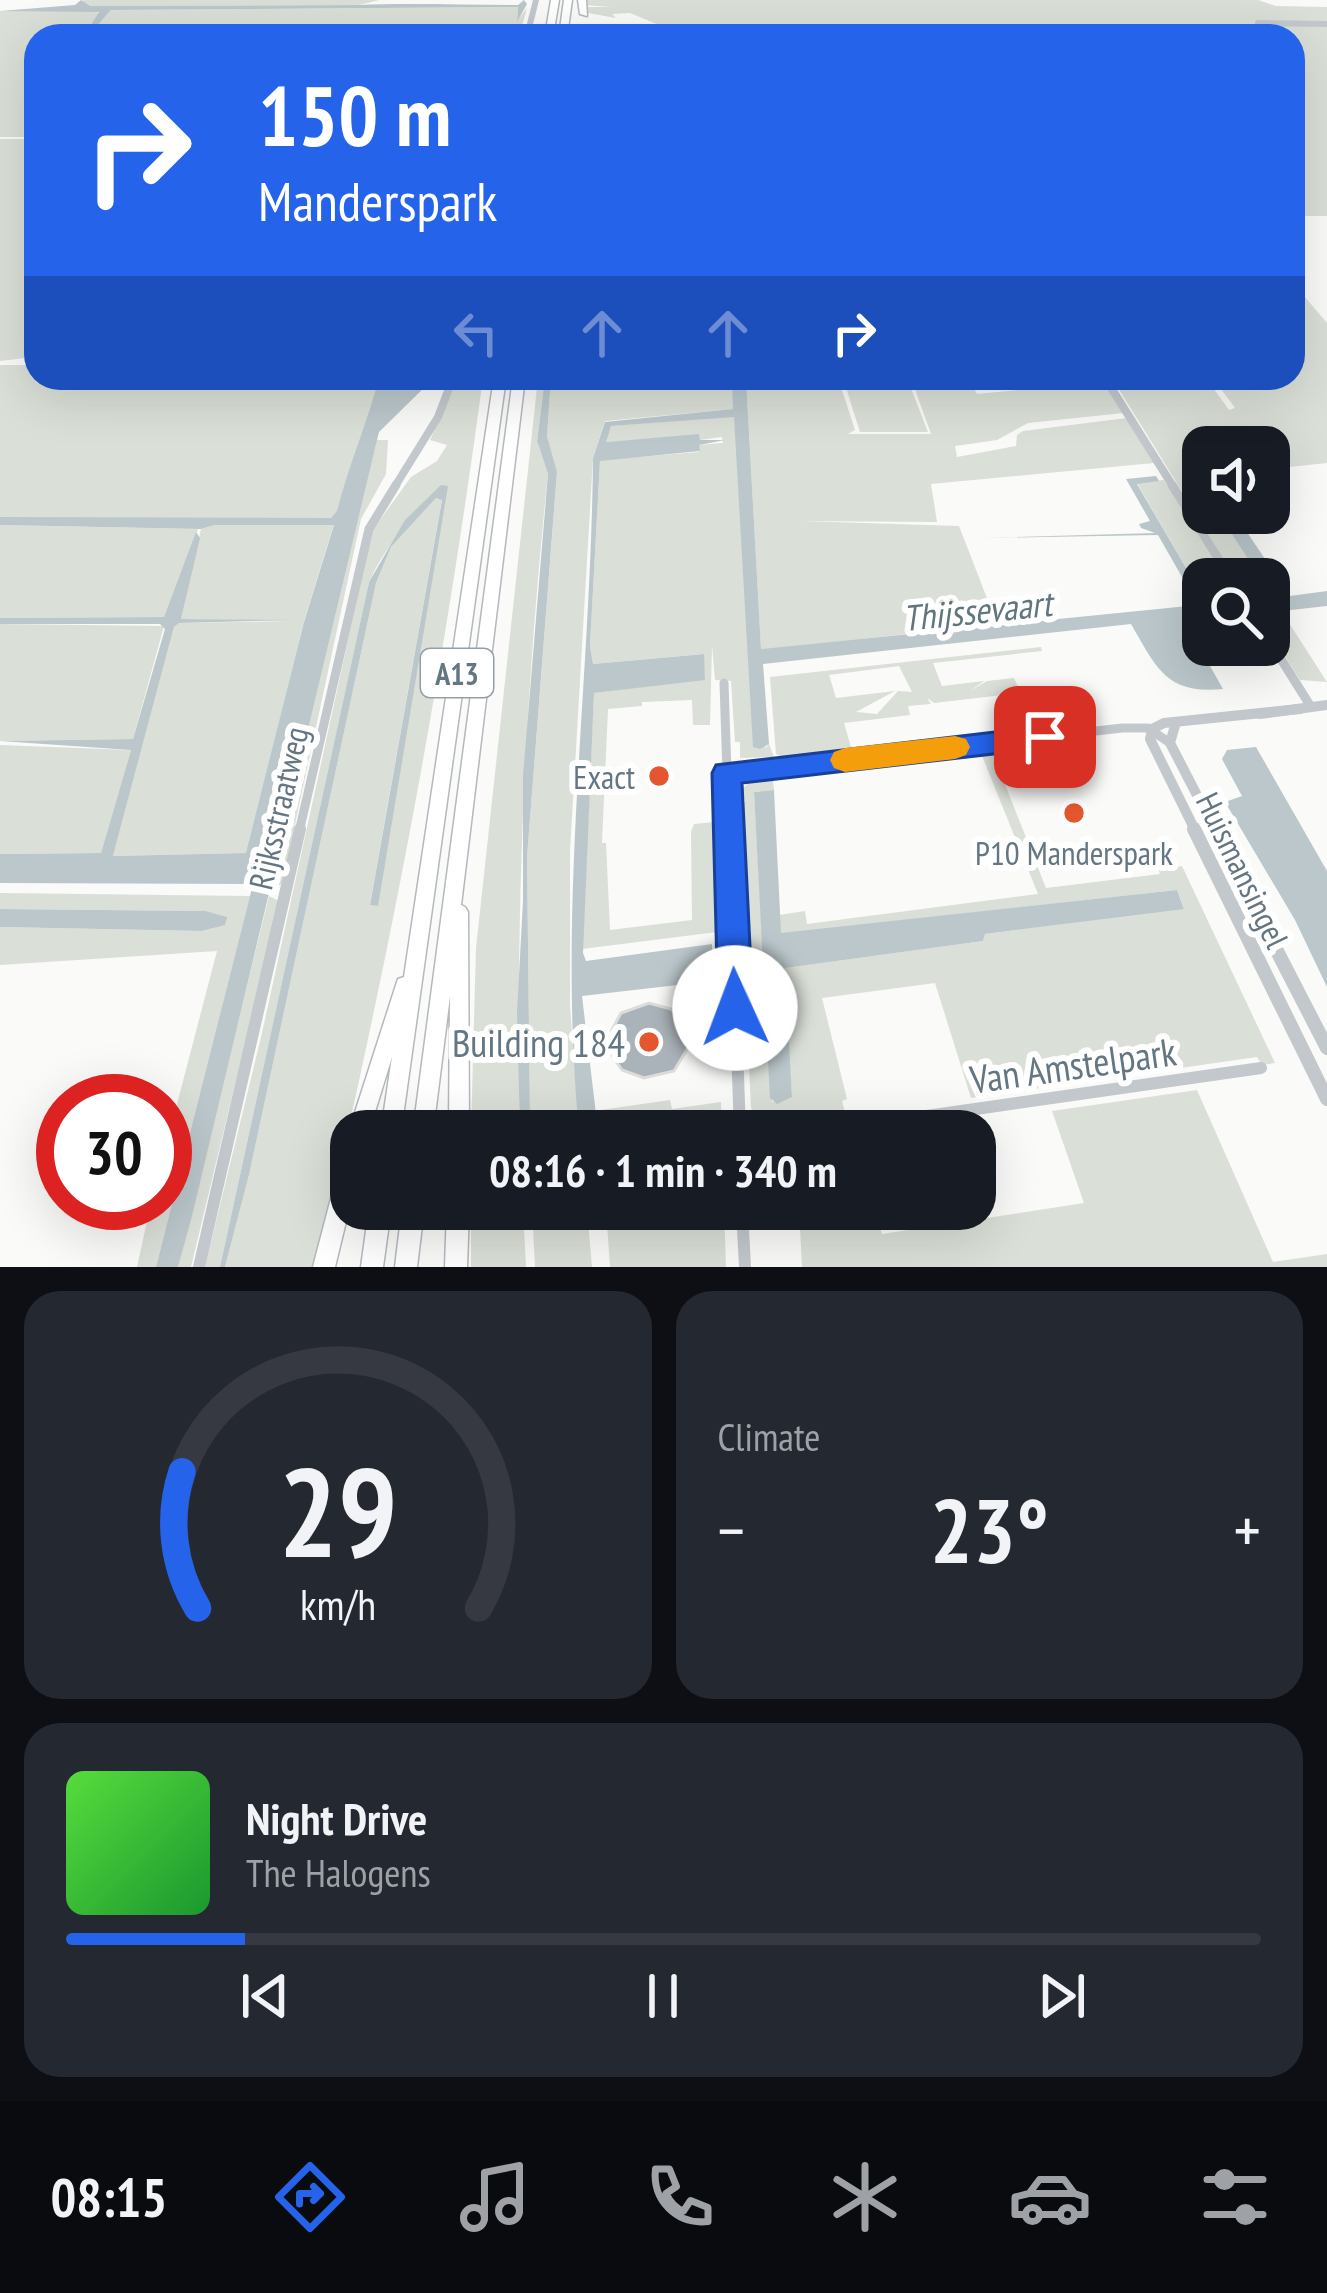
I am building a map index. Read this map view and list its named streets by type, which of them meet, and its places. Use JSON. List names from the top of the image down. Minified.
{"streets":{"highway":["A13"],"street":["Rijksstraatweg","Huismansingel","Van Amstelpark"]},"water":["Thijssevaart"],"places":["Exact","P10 Manderspark","Building 184"],"page":{"turn":["150 m","Manderspark"],"limit":"30","trip":"08:16 · 1 min · 340 m","tile":"Climate","heat":["−","23°","+"],"song":["Night Drive","The Halogens"],"tabs":"08:15","gauge":["29","km/h"]}}
